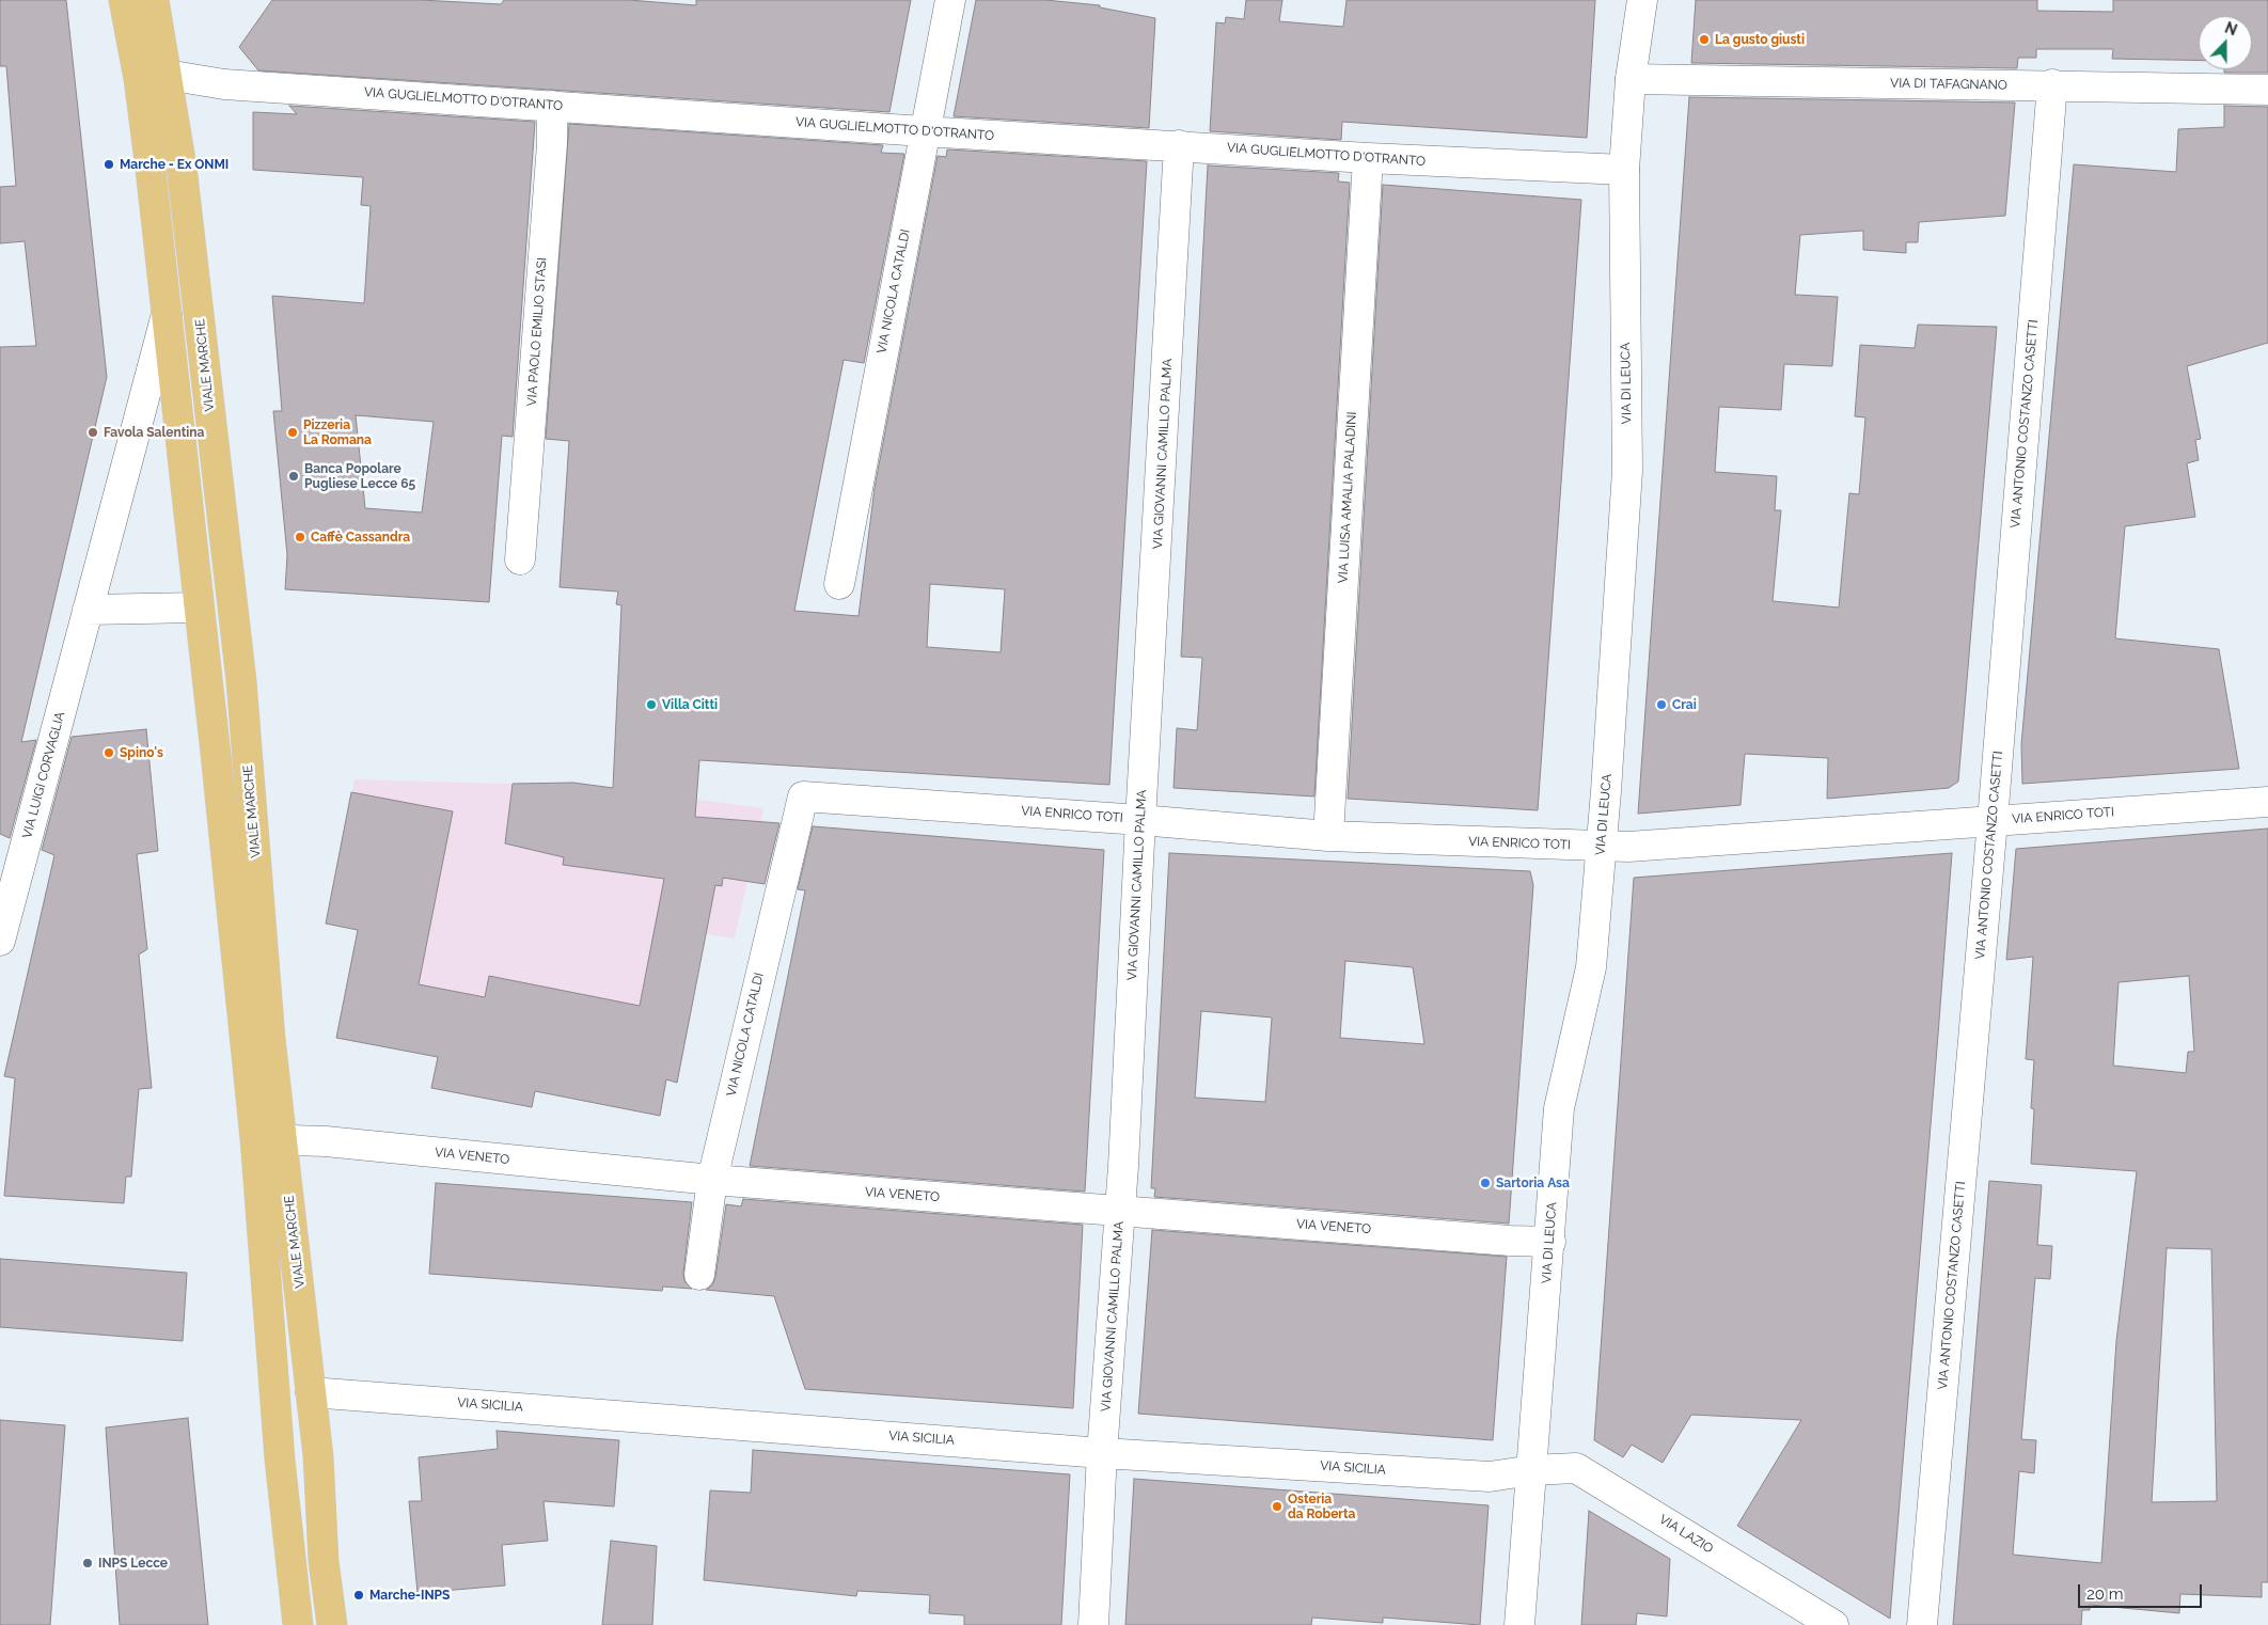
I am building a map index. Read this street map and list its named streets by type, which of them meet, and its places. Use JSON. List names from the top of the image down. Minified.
{"streets":{"main road":["VIALE MARCHE"],"street":["VIA DI TAFAGNANO","VIA GUGLIELMOTTO D'OTRANTO","VIA NICOLA CATALDI","VIA PAOLO EMILIO STASI","VIA DI LEUCA","VIA ANTONIO COSTANZO CASETTI","VIA GIOVANNI CAMILLO PALMA","VIA LUISA AMALIA PALADINI","VIA LUIGI CORVAGLIA","VIA ENRICO TOTI","VIA VENETO","VIA SICILIA","VIA LAZIO"]},"crossings":[["VIA DI TAFAGNANO","VIA DI LEUCA"],["VIA DI TAFAGNANO","VIA ANTONIO COSTANZO CASETTI"],["VIA GUGLIELMOTTO D'OTRANTO","VIA NICOLA CATALDI"],["VIA GUGLIELMOTTO D'OTRANTO","VIA PAOLO EMILIO STASI"],["VIA GUGLIELMOTTO D'OTRANTO","VIALE MARCHE"],["VIA GUGLIELMOTTO D'OTRANTO","VIA DI LEUCA"],["VIA GUGLIELMOTTO D'OTRANTO","VIA GIOVANNI CAMILLO PALMA"],["VIA GUGLIELMOTTO D'OTRANTO","VIA LUISA AMALIA PALADINI"],["VIA NICOLA CATALDI","VIA ENRICO TOTI"],["VIA NICOLA CATALDI","VIA VENETO"],["VIALE MARCHE","VIA LUIGI CORVAGLIA"],["VIALE MARCHE","VIA VENETO"],["VIALE MARCHE","VIA SICILIA"],["VIA DI LEUCA","VIA ENRICO TOTI"],["VIA DI LEUCA","VIA VENETO"],["VIA DI LEUCA","VIA SICILIA"],["VIA DI LEUCA","VIA LAZIO"],["VIA ANTONIO COSTANZO CASETTI","VIA ENRICO TOTI"],["VIA GIOVANNI CAMILLO PALMA","VIA ENRICO TOTI"],["VIA GIOVANNI CAMILLO PALMA","VIA VENETO"],["VIA GIOVANNI CAMILLO PALMA","VIA SICILIA"],["VIA LUISA AMALIA PALADINI","VIA ENRICO TOTI"],["VIA SICILIA","VIA LAZIO"]],"places":["La gusto giusti","Marche - Ex ONMI","Favola Salentina","Pizzeria La Romana","Banca Popolare Pugliese Lecce 65","Caffè Cassandra","Villa Citti","Crai","Spino's","Sartoria Asa","Osteria da Roberta","INPS Lecce","Marche-INPS"],"scale_bar":"20 m","north":"top"}
